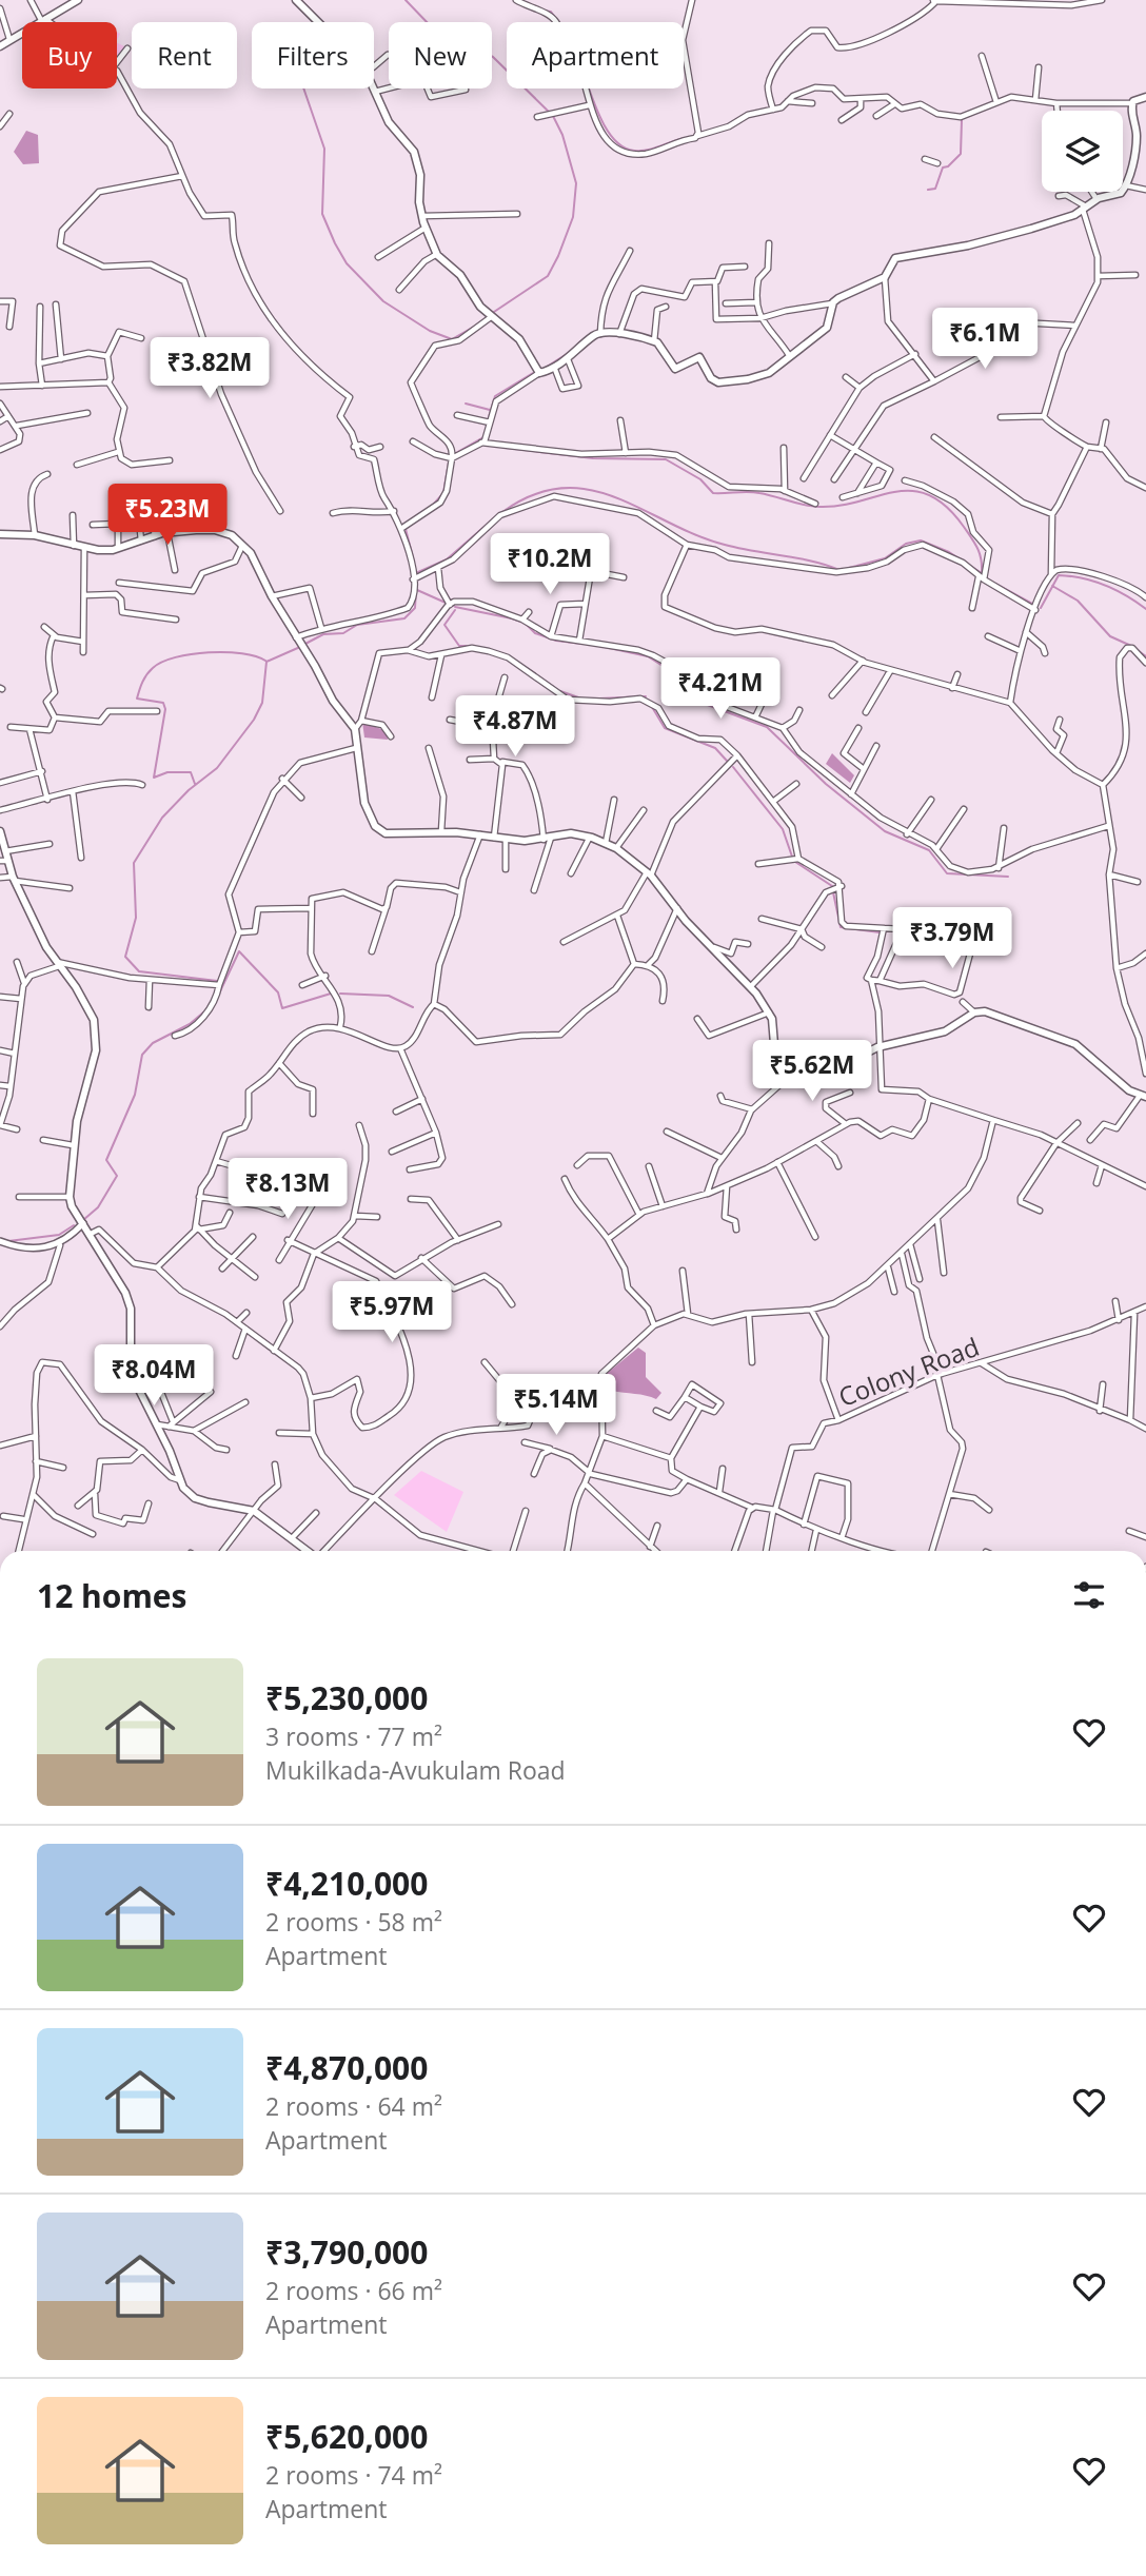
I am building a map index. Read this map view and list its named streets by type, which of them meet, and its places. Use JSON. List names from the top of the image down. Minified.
{"streets":{"street":["Colony Road"]},"page":{"chip":["Buy","Rent","Filters","New","Apartment"],"price":["₹6.1M","₹3.82M","₹5.23M","₹10.2M","₹4.21M","₹4.87M","₹3.79M","₹5.62M","₹8.13M","₹5.97M","₹8.04M","₹5.14M"],"heading":"12 homes","list":[{"name":"₹5,230,000","note":"3 rooms · 77 m² · Mukilkada-Avukulam Road"},{"name":"₹4,210,000","note":"2 rooms · 58 m² · Apartment"},{"name":"₹4,870,000","note":"2 rooms · 64 m² · Apartment"},{"name":"₹3,790,000","note":"2 rooms · 66 m² · Apartment"},{"name":"₹5,620,000","note":"2 rooms · 74 m² · Apartment"}]}}
